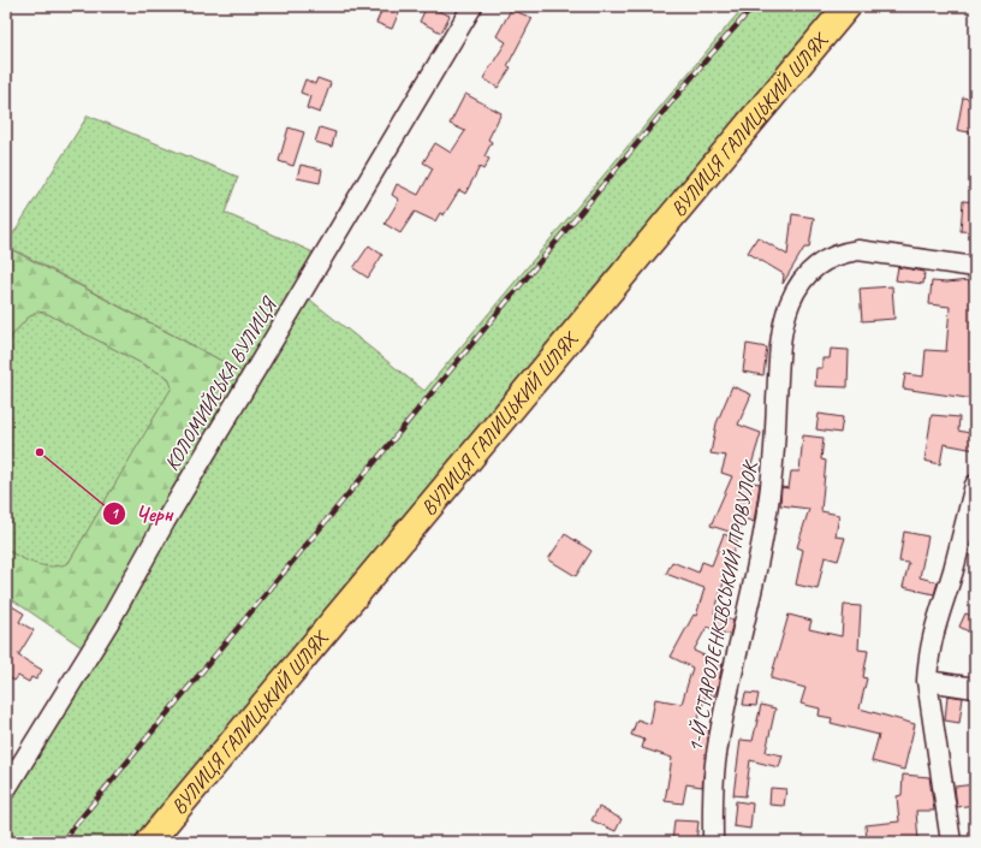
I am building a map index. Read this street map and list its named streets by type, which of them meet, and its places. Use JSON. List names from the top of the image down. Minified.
{"streets":{"highway":["ВУЛИЦЯ ГАЛИЦЬКИЙ ШЛЯХ"],"street":["КОЛОМИЙСЬКА ВУЛИЦЯ","1-Й СТАРОЛЕНКІВСЬКИЙ ПРОВУЛОК"]},"places":["Черн"]}
